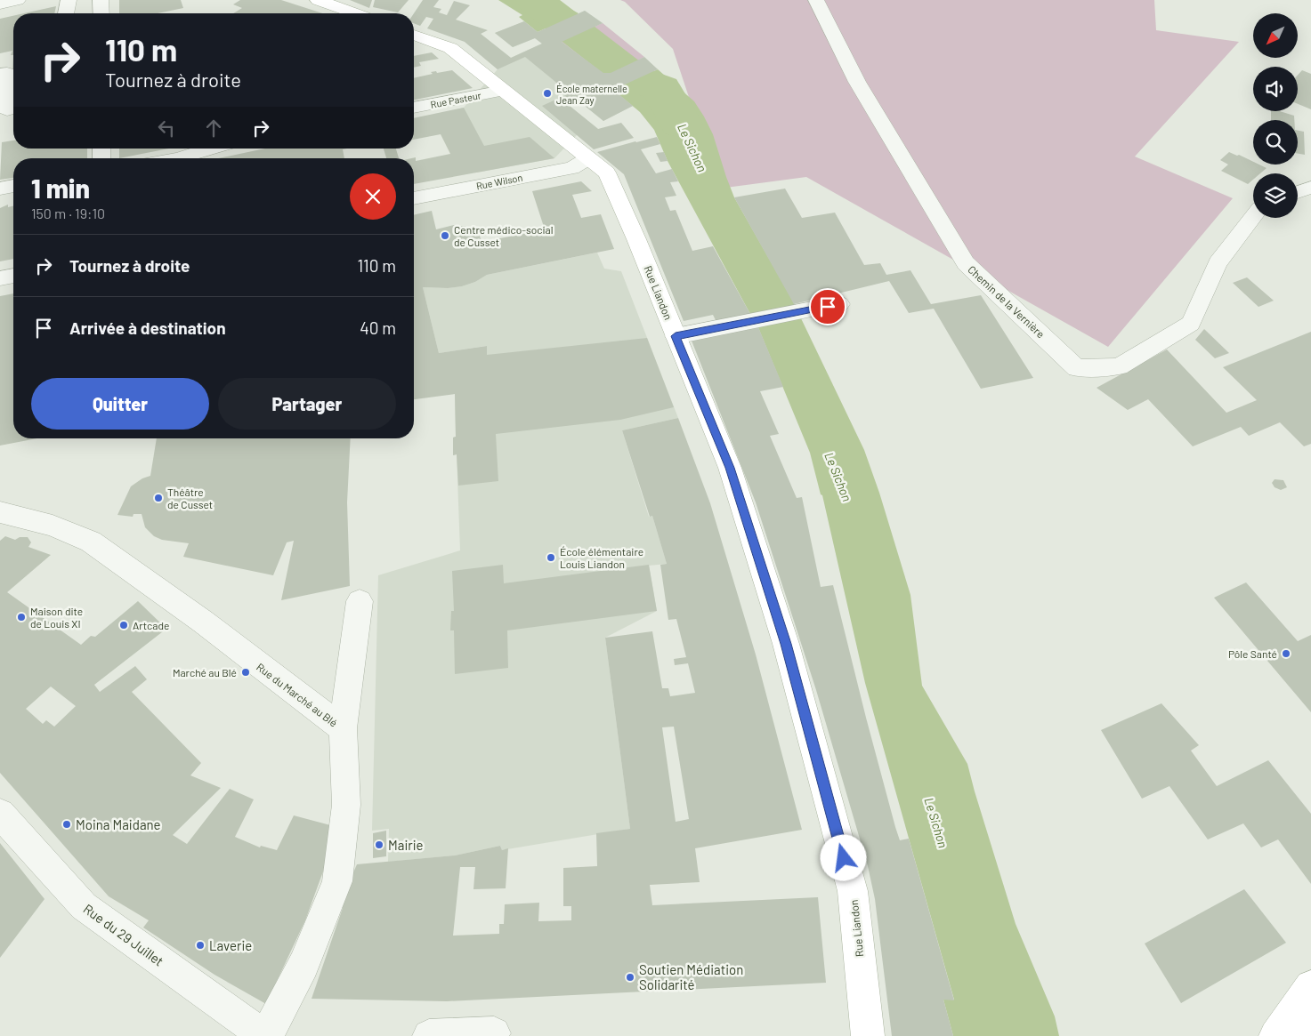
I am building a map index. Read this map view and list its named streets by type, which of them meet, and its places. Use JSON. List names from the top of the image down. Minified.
{"streets":{"main road":["Rue Liandon"],"street":["Rue Pasteur","Rue Wilson","Chemin de la Vernière","Rue du Marché au Blé","Rue du 29 Juillet"]},"crossings":[["Rue Pasteur","Rue Liandon"],["Rue Wilson","Rue Liandon"]],"water":["Le Sichon"],"places":["École maternelle Jean Zay","Centre médico-social de Cusset","Théâtre de Cusset","École élémentaire Louis Liandon","Maison dite de Louis XI","Artcade","Pôle Santé","Marché au Blé","Moina Maidane","Mairie","Laverie","Soutien Médiation Solidarité"],"north":"bottom left","page":{"turn":["110 m","Tournez à droite"],"heading":["1 min","150 m · 19:10"],"list":[{"name":"Tournez à droite","value":"110 m"},{"name":"Arrivée à destination","value":"40 m"}],"buttons":["Quitter","Partager"]}}
